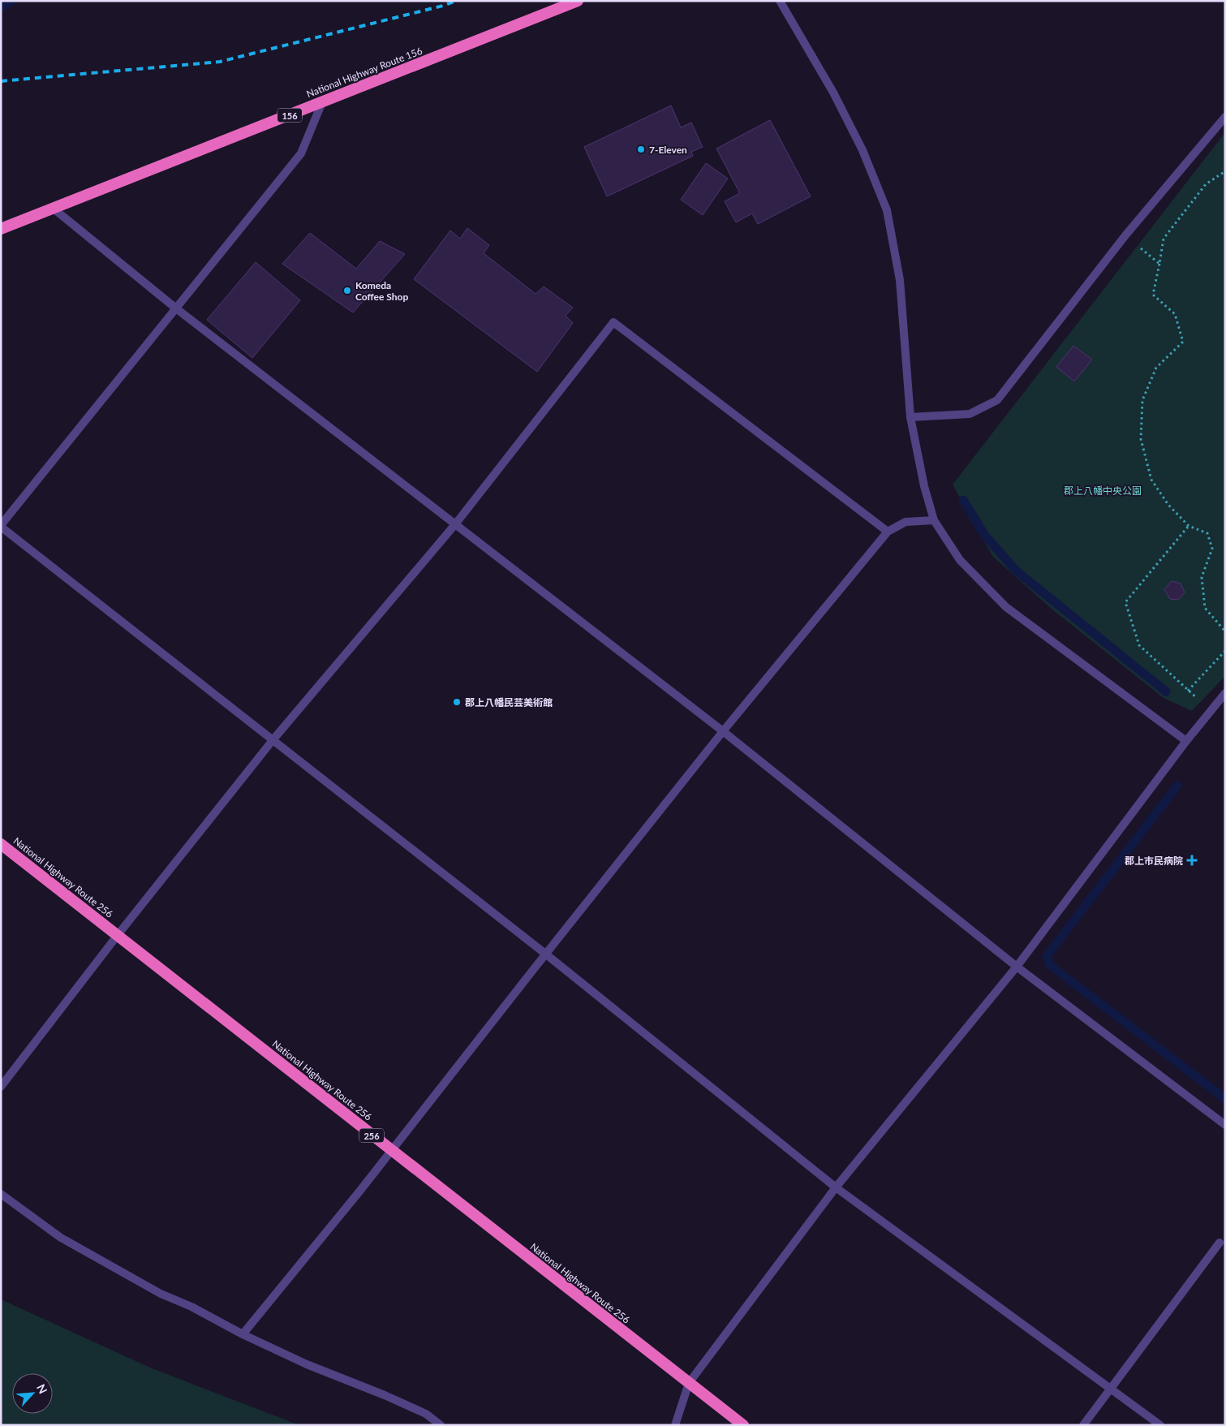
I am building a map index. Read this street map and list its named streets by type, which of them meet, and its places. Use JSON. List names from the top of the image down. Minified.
{"streets":{"highway":["National Highway Route 156","156","National Highway Route 256","256"]},"parks":["郡上八幡中央公園"],"places":{"other":["7-Eleven","Komeda Coffee Shop","郡上八幡民芸美術館"],"health":["郡上市民病院"]},"north":"top right"}
